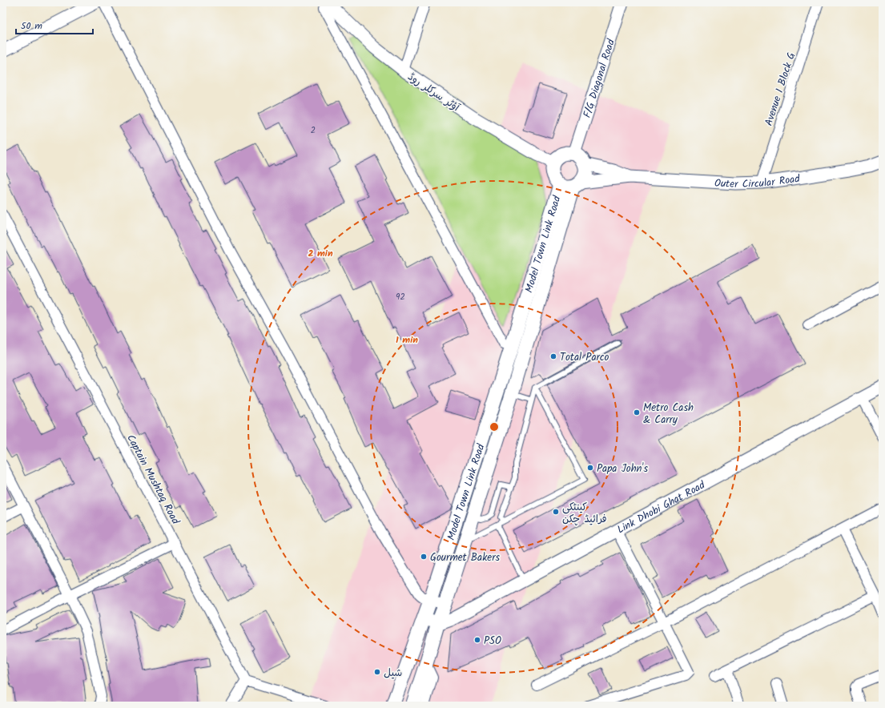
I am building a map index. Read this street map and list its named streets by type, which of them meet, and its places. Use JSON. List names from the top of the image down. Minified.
{"streets":{"main road":["Model Town Link Road"],"street":["F/G Diagonal Road","Avenue 1 Block G","آؤٹر سرکلر روڈ","Outer Circular Road","Captain Mushtaq Road","Link Dhobi Ghat Road"]},"crossings":[["F/G Diagonal Road","آؤٹر سرکلر روڈ"],["F/G Diagonal Road","Outer Circular Road"],["F/G Diagonal Road","Model Town Link Road"],["Avenue 1 Block G","Outer Circular Road"],["آؤٹر سرکلر روڈ","Outer Circular Road"],["آؤٹر سرکلر روڈ","Model Town Link Road"],["Outer Circular Road","Model Town Link Road"],["Model Town Link Road","Link Dhobi Ghat Road"]],"places":["Total Parco","Metro Cash & Carry","Papa John's","کینٹکی فرائیڈ چکن","Gourmet Bakers","PSO","شیل"],"house_numbers":["2","92"],"scale_bar":"50 m","rings":["2 min","1 min"]}
